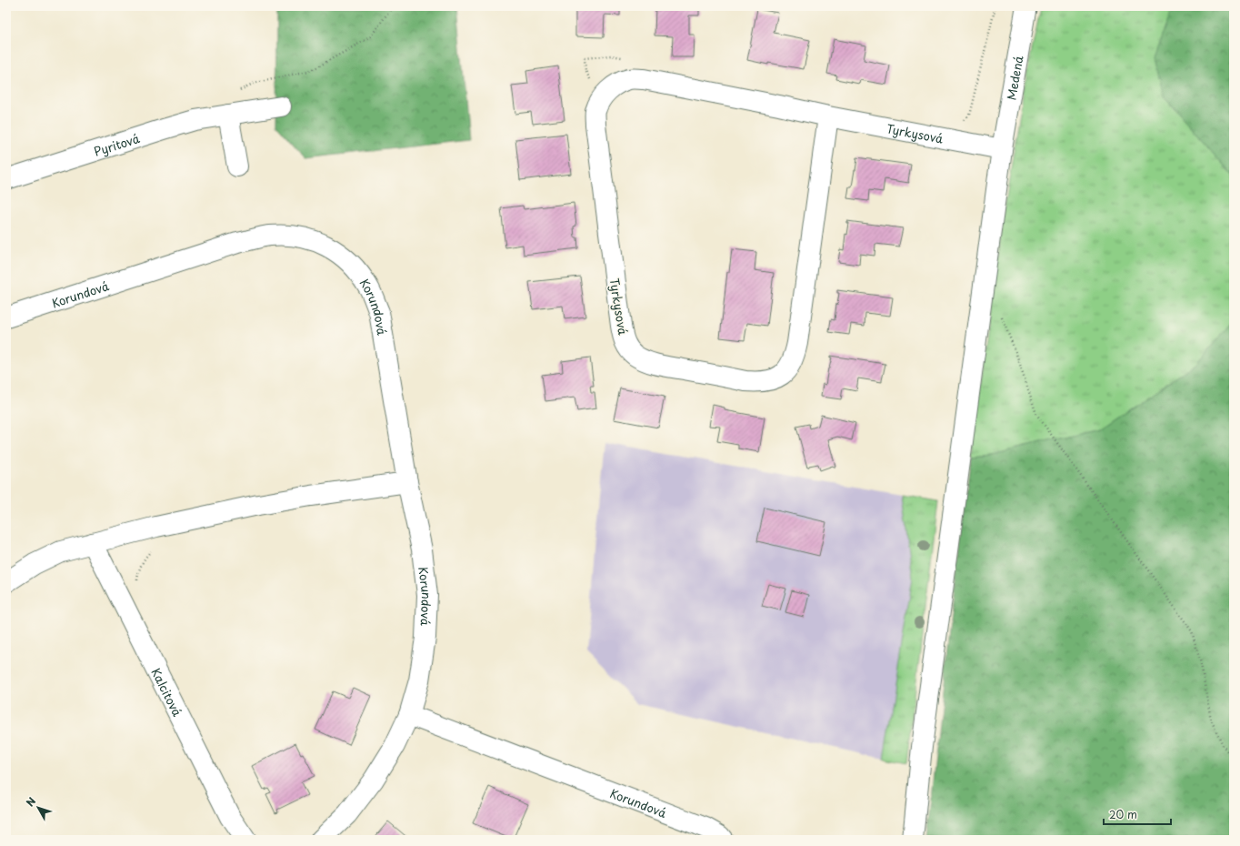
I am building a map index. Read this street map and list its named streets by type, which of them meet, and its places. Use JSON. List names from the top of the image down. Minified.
{"streets":{"street":["Medená","Tyrkysová","Pyritová","Korundová","Kalcitová"]},"crossings":[["Medená","Tyrkysová"]],"scale_bar":"20 m","north":"top left"}
